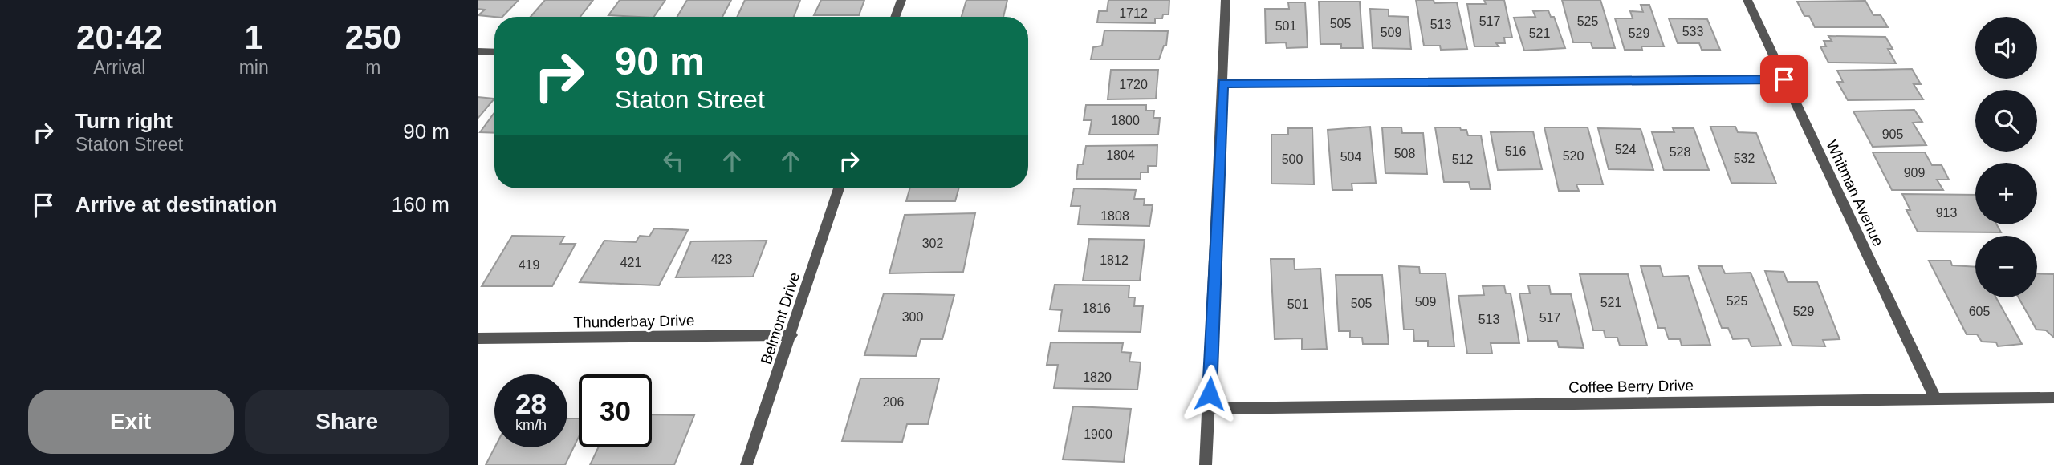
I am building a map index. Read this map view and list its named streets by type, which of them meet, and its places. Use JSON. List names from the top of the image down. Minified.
{"streets":{"street":["Whitman Avenue","Belmont Drive","Thunderbay Drive","Coffee Berry Drive"]},"crossings":[["Whitman Avenue","Coffee Berry Drive"],["Belmont Drive","Thunderbay Drive"]],"house_numbers":["1712","517","525","505","513","501","533","509","521","529","1720","1800","905","524","516","528","508","1804","520","504","532","500","512","909","913","1808","302","423","1812","421","419","525","509","521","505","501","1816","529","605","300","517","513","1820","206","1900"],"page":{"eta":["20:42","Arrival","1","min","250","m"],"map_buttons":["+","−"],"turn":["90 m","Staton Street"],"list":[{"name":"Turn right","note":"Staton Street","value":"90 m"},{"name":"Arrive at destination","value":"160 m"}],"speed":"28 km/h","limit":"30","buttons":["Exit","Share"]}}
